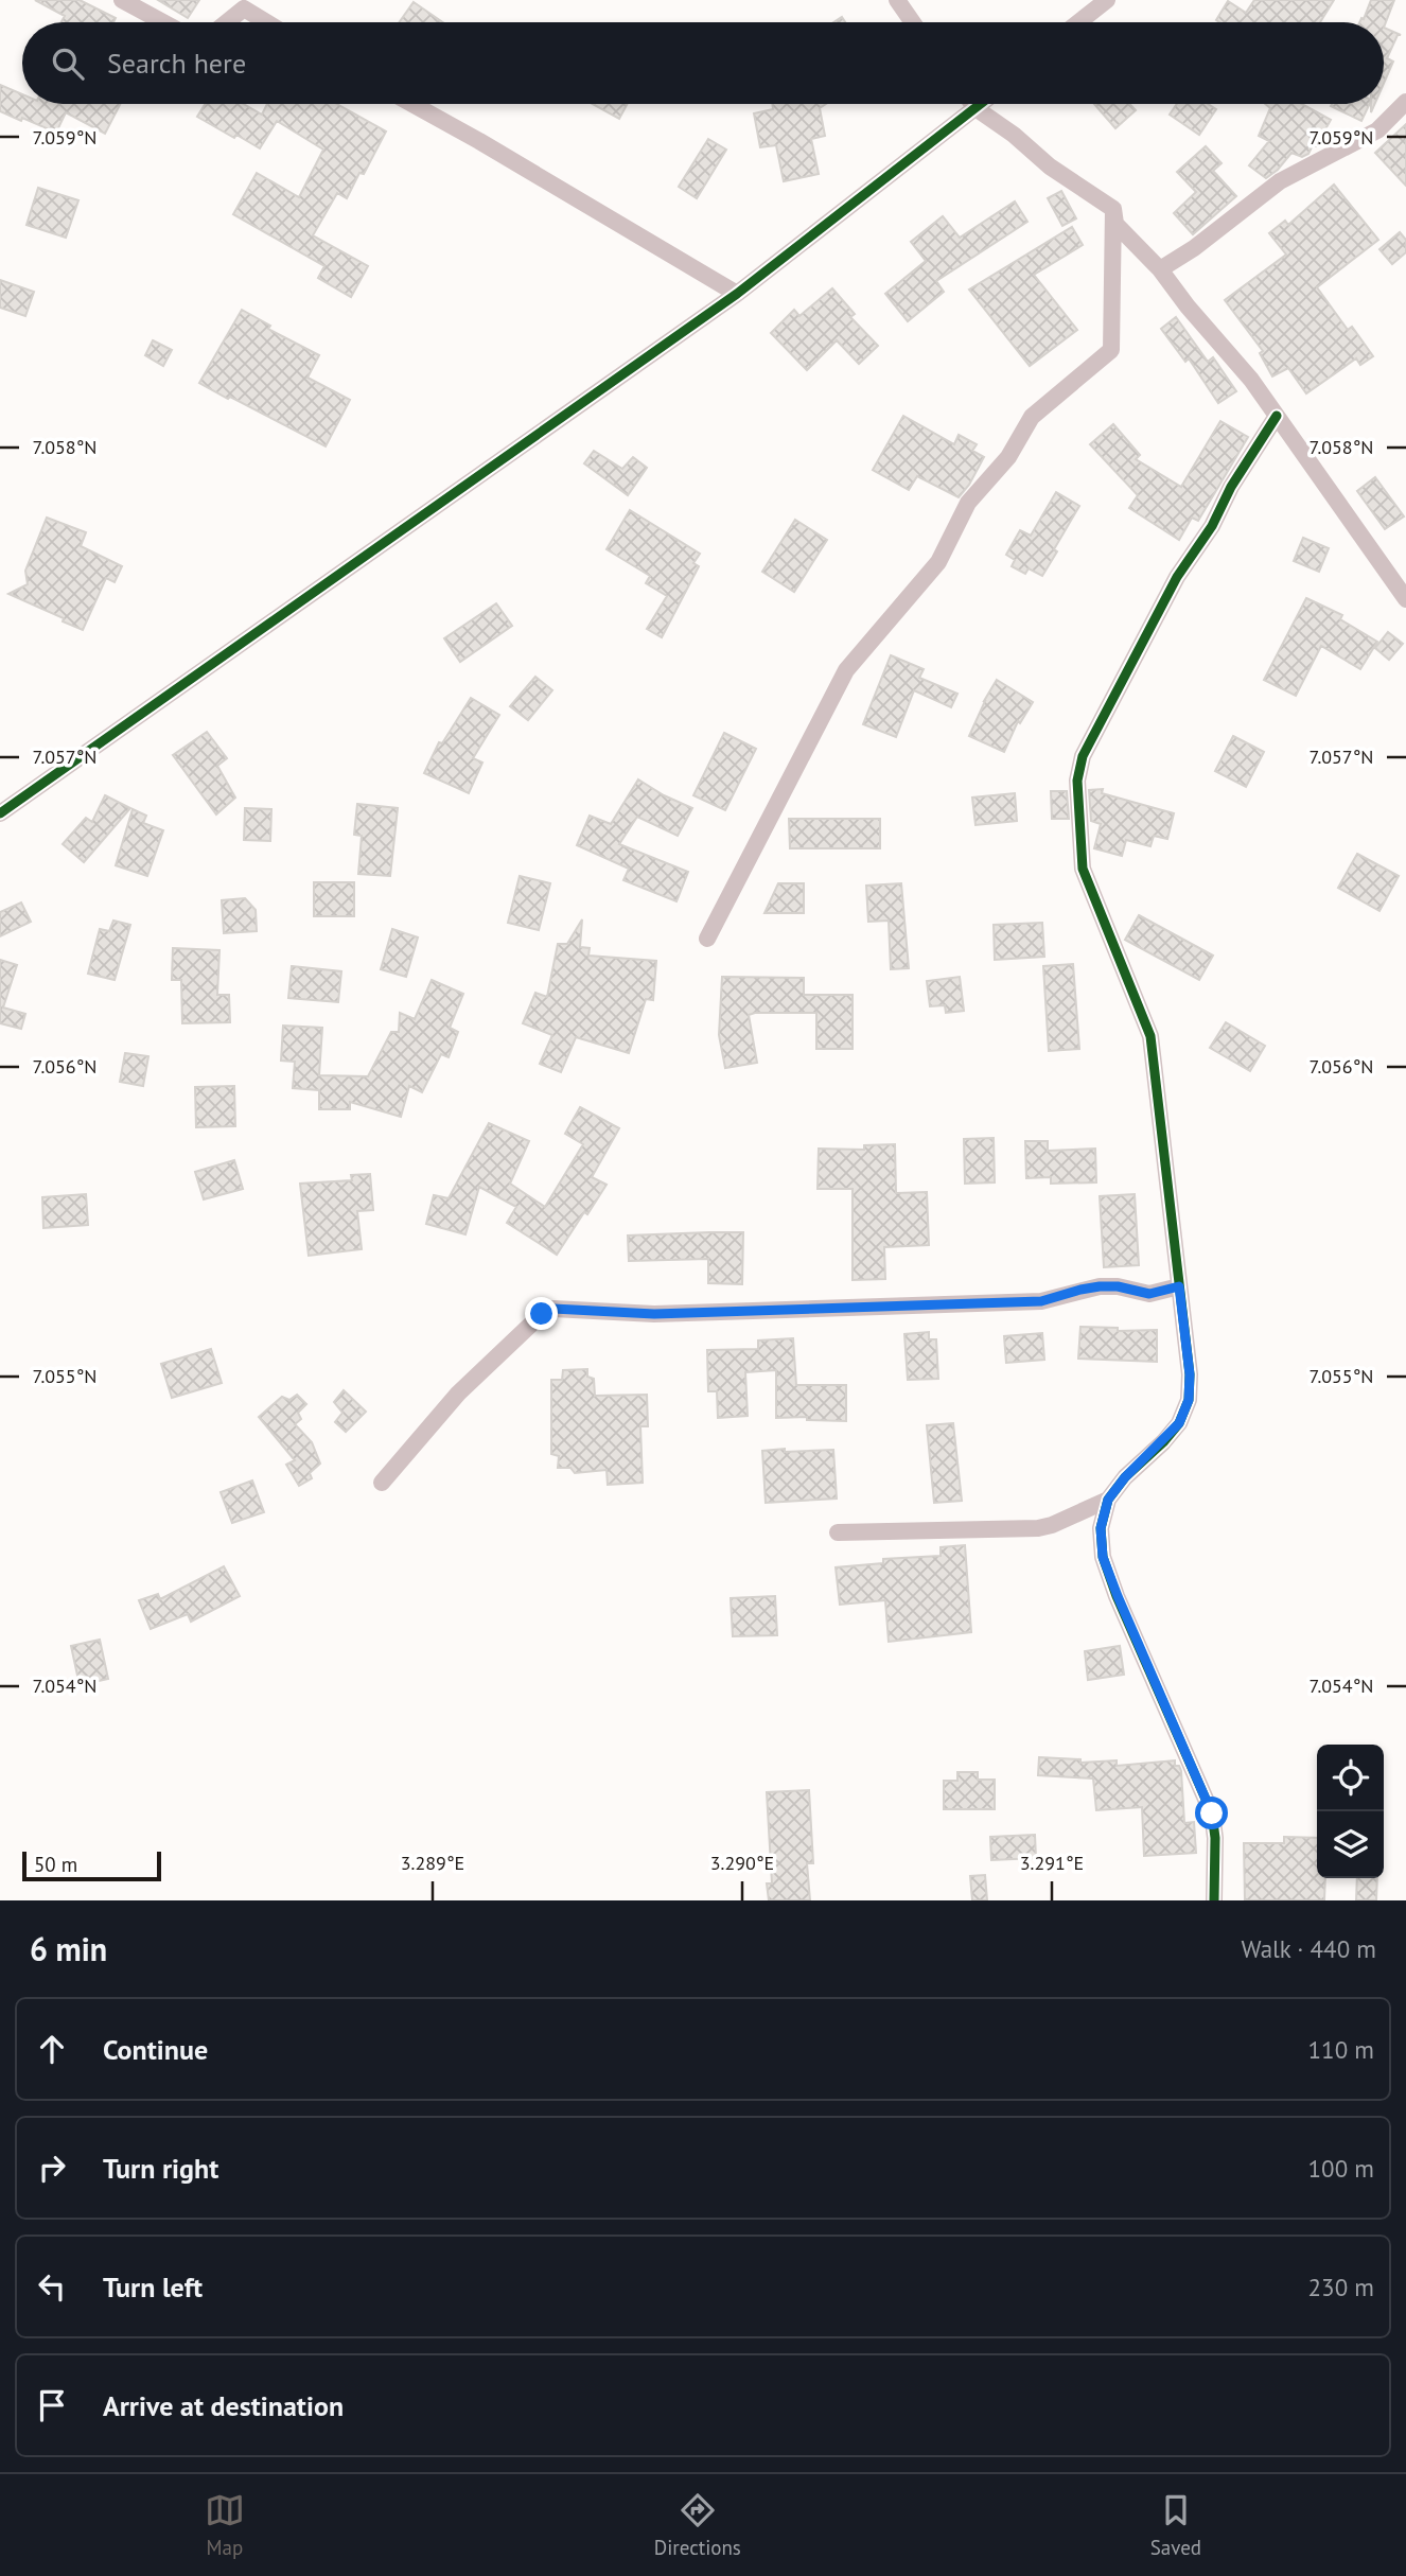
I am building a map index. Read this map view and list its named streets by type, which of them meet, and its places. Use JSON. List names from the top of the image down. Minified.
{"scale_bar":"50 m","page":{"search":"Search here","scale":"50 m","heading":["6 min","Walk · 440 m"],"list":[["Continue","110 m"],["Turn right","100 m"],["Turn left","230 m"],"Arrive at destination"],"nav":["Map","Directions","Saved"]},"coordinates":["7.059°N","7.058°N","7.057°N","7.056°N","7.055°N","7.054°N","3.289°E","3.290°E","3.291°E"]}
